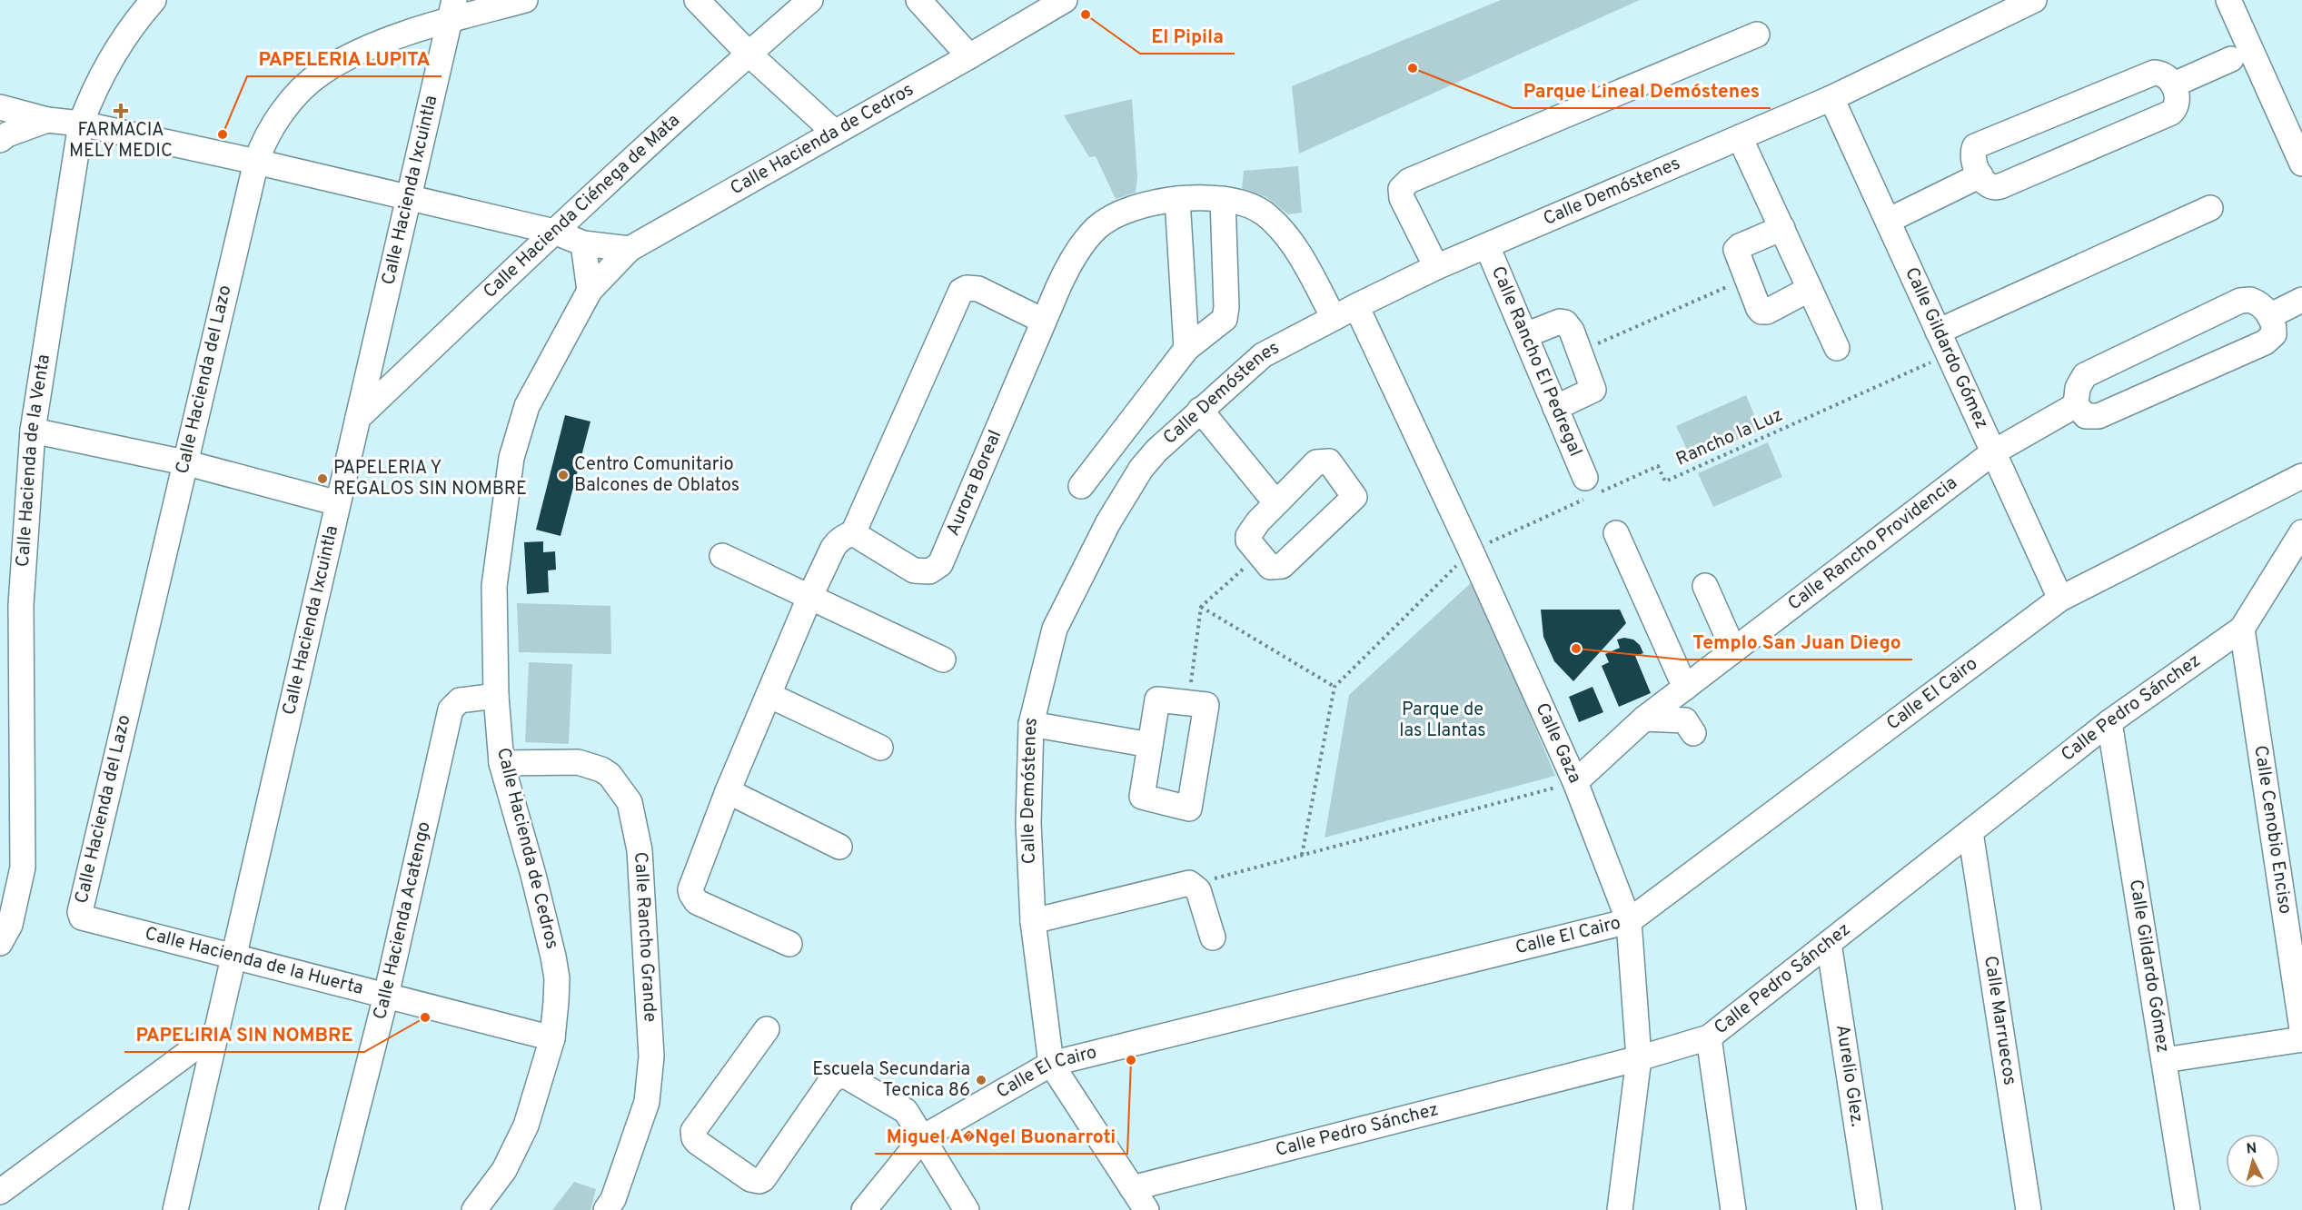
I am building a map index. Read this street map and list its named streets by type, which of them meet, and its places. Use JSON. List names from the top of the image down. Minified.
{"streets":{"street":["Calle Hacienda de Cedros","Calle Hacienda Ixcuintla","Calle Demóstenes","Calle Hacienda Ciénega de Mata","Calle Gildardo Gómez","Calle Rancho El Pedregal","Calle Hacienda del Lazo","Calle Hacienda de la Venta","Aurora Boreal","Calle Rancho Providencia","Calle El Cairo","Calle Pedro Sánchez","Calle Gaza","Calle Cenobio Enciso","Calle Hacienda Acatengo","Calle Rancho Grande","Calle Hacienda de la Huerta","Calle Marruecos","Aurelio Glez."],"path":["Rancho la Luz"]},"crossings":[["Calle Hacienda de Cedros","Calle Hacienda Acatengo"],["Calle Hacienda de Cedros","Calle Rancho Grande"],["Calle Hacienda de Cedros","Calle Hacienda de la Huerta"],["Calle Hacienda Ixcuintla","Calle Hacienda Ciénega de Mata"],["Calle Hacienda Ixcuintla","Calle Hacienda del Lazo"],["Calle Hacienda Ixcuintla","Calle Hacienda de la Huerta"],["Calle Demóstenes","Calle Gildardo Gómez"],["Calle Demóstenes","Calle Rancho El Pedregal"],["Calle Demóstenes","Aurora Boreal"],["Calle Demóstenes","Calle El Cairo"],["Calle Demóstenes","Calle Pedro Sánchez"],["Calle Demóstenes","Calle Gaza"],["Calle Gildardo Gómez","Rancho la Luz"],["Calle Gildardo Gómez","Calle Rancho Providencia"],["Calle Gildardo Gómez","Calle El Cairo"],["Calle Gildardo Gómez","Calle Pedro Sánchez"],["Calle Rancho El Pedregal","Rancho la Luz"],["Calle Hacienda del Lazo","Calle Hacienda de la Huerta"],["Rancho la Luz","Calle Gaza"],["Calle Rancho Providencia","Calle Gaza"],["Calle El Cairo","Calle Gaza"],["Calle Pedro Sánchez","Calle Gaza"],["Calle Pedro Sánchez","Calle Cenobio Enciso"],["Calle Pedro Sánchez","Calle Marruecos"],["Calle Pedro Sánchez","Aurelio Glez."],["Calle Hacienda Acatengo","Calle Hacienda de la Huerta"]],"parks":["Parque de las Llantas"],"places":{"other":["El Pipila","Parque Lineal Demóstenes","PAPELERIA LUPITA","Centro Comunitario Balcones de Oblatos","PAPELERIA Y REGALOS SIN NOMBRE","Templo San Juan Diego","PAPELIRIA SIN NOMBRE","Miguel A�Ngel Buonarroti","Escuela Secundaria Tecnica 86"],"health":["FARMACIA MELY MEDIC"]},"north":"top"}
